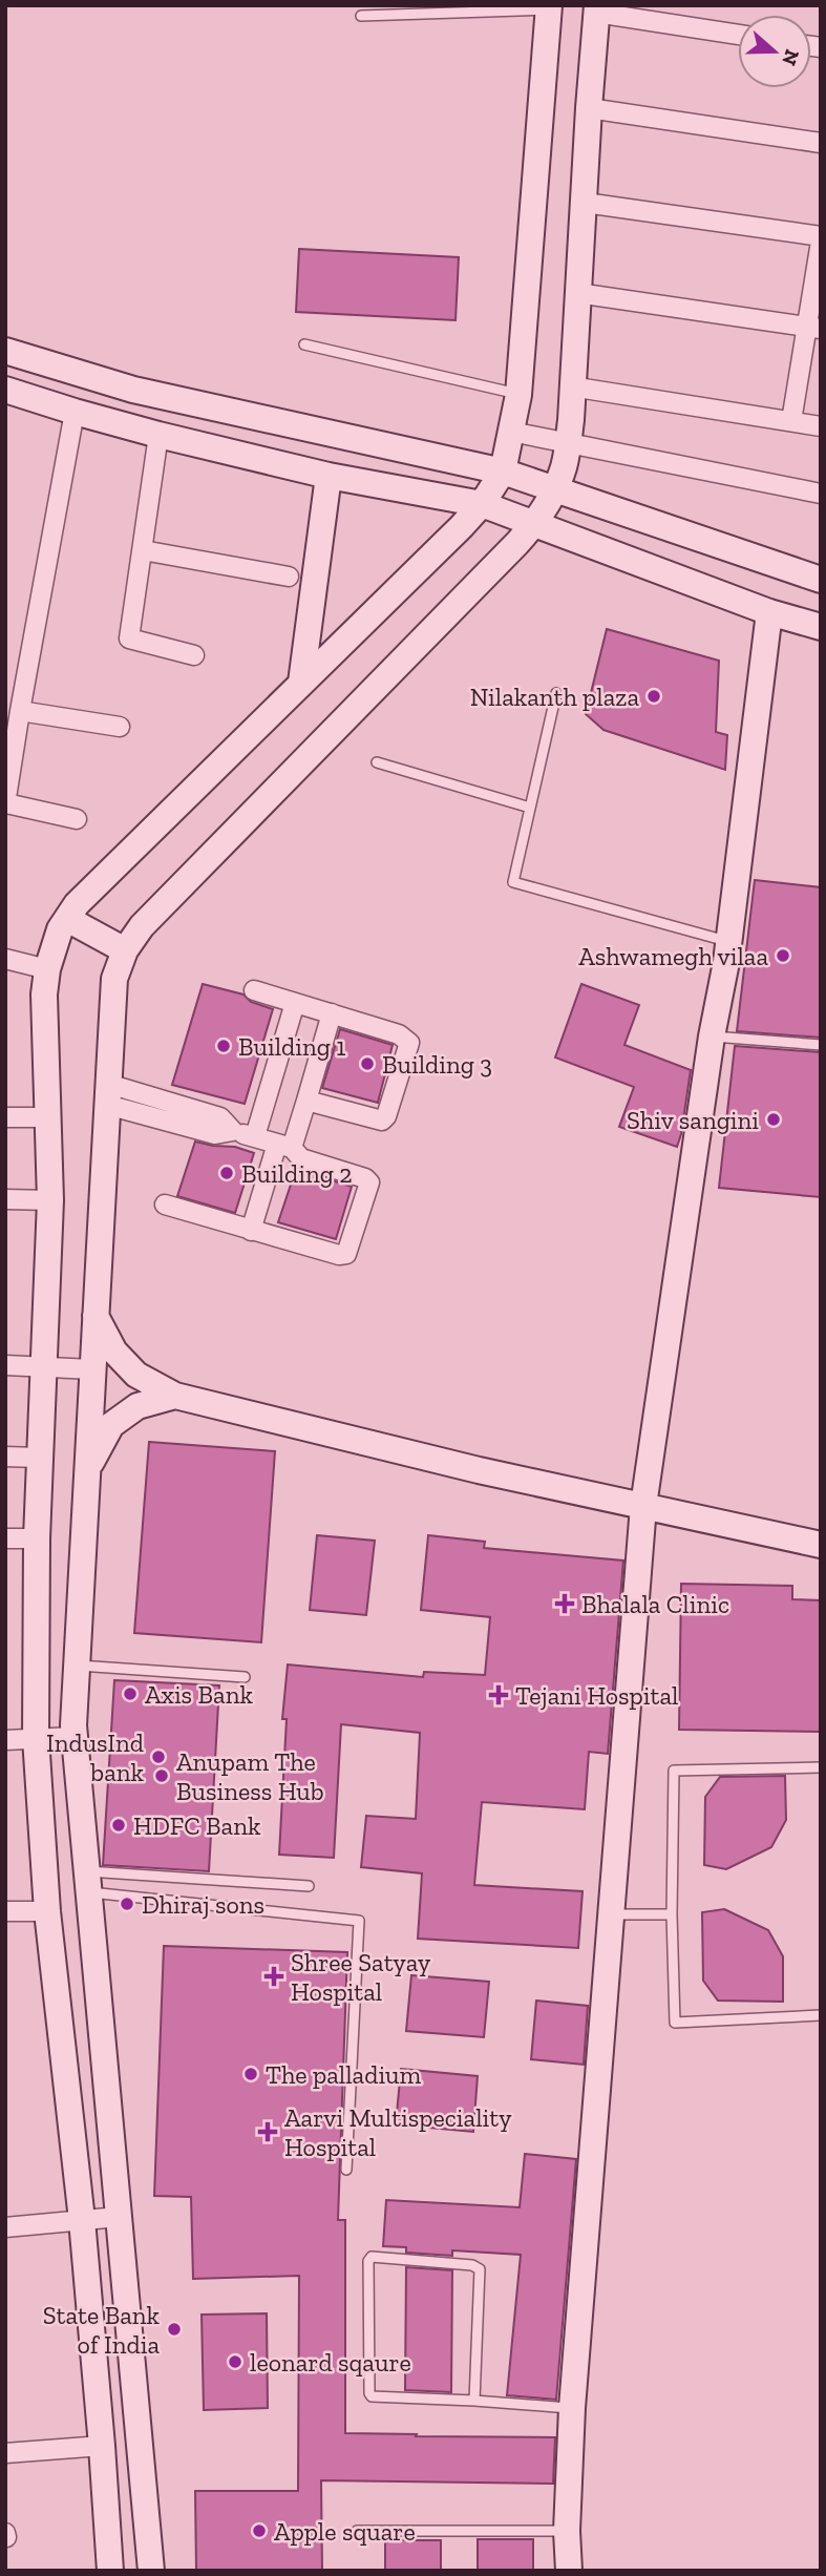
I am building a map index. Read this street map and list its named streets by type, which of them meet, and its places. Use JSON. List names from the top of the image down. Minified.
{"places":{"other":["Nilakanth plaza","Ashwamegh vilaa","Building 1","Building 3","Shiv sangini","Building 2","Axis Bank","IndusInd bank","Anupam The Business Hub","HDFC Bank","Dhiraj sons","The palladium","State Bank of India","leonard sqaure","Apple square"],"health":["Bhalala Clinic","Tejani Hospital","Shree Satyay Hospital","Aarvi Multispeciality Hospital"]},"north":"right"}
